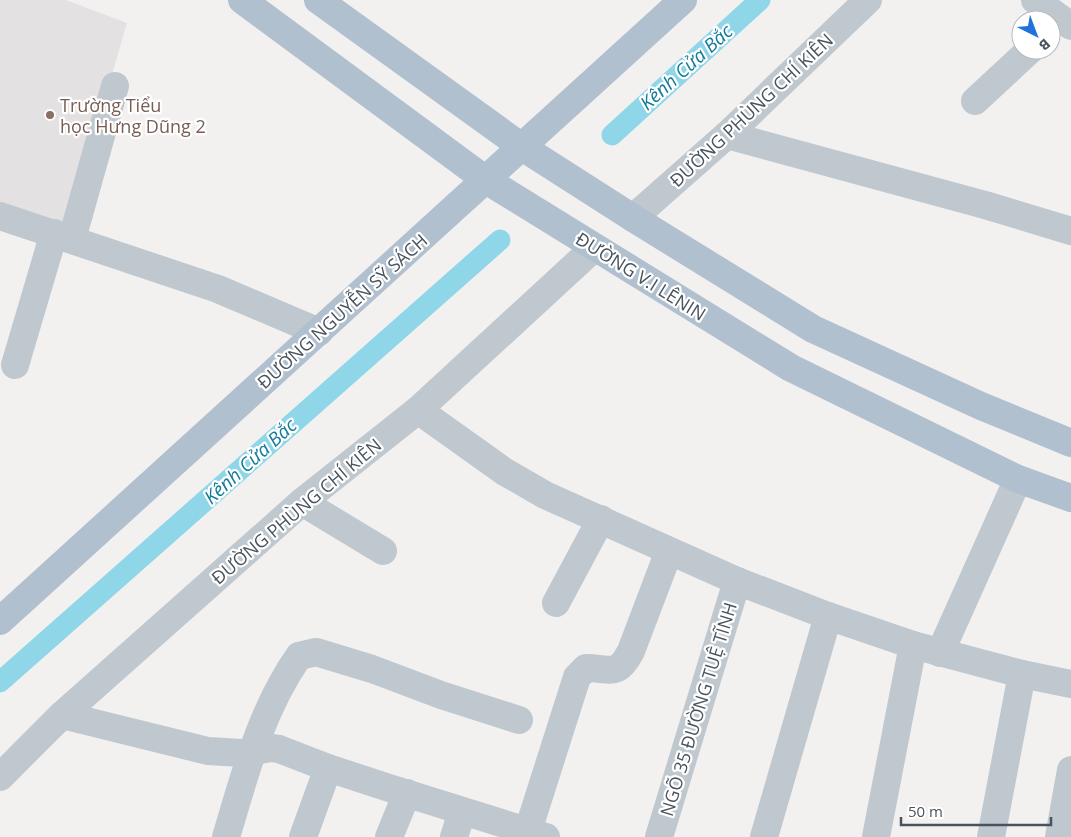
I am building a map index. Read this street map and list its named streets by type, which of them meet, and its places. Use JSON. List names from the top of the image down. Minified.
{"streets":{"main road":["ĐƯỜNG V.I LÊNIN","ĐƯỜNG NGUYỄN SỸ SÁCH"],"street":["ĐƯỜNG PHÙNG CHÍ KIÊN","NGÕ 35 ĐƯỜNG TUỆ TĨNH"]},"crossings":[["ĐƯỜNG PHÙNG CHÍ KIÊN","ĐƯỜNG V.I LÊNIN"],["ĐƯỜNG V.I LÊNIN","ĐƯỜNG NGUYỄN SỸ SÁCH"]],"water":["Kênh Cửa Bắc"],"places":["Trường Tiểu học Hưng Dũng 2"],"scale_bar":"50 m","north":"bottom right"}
